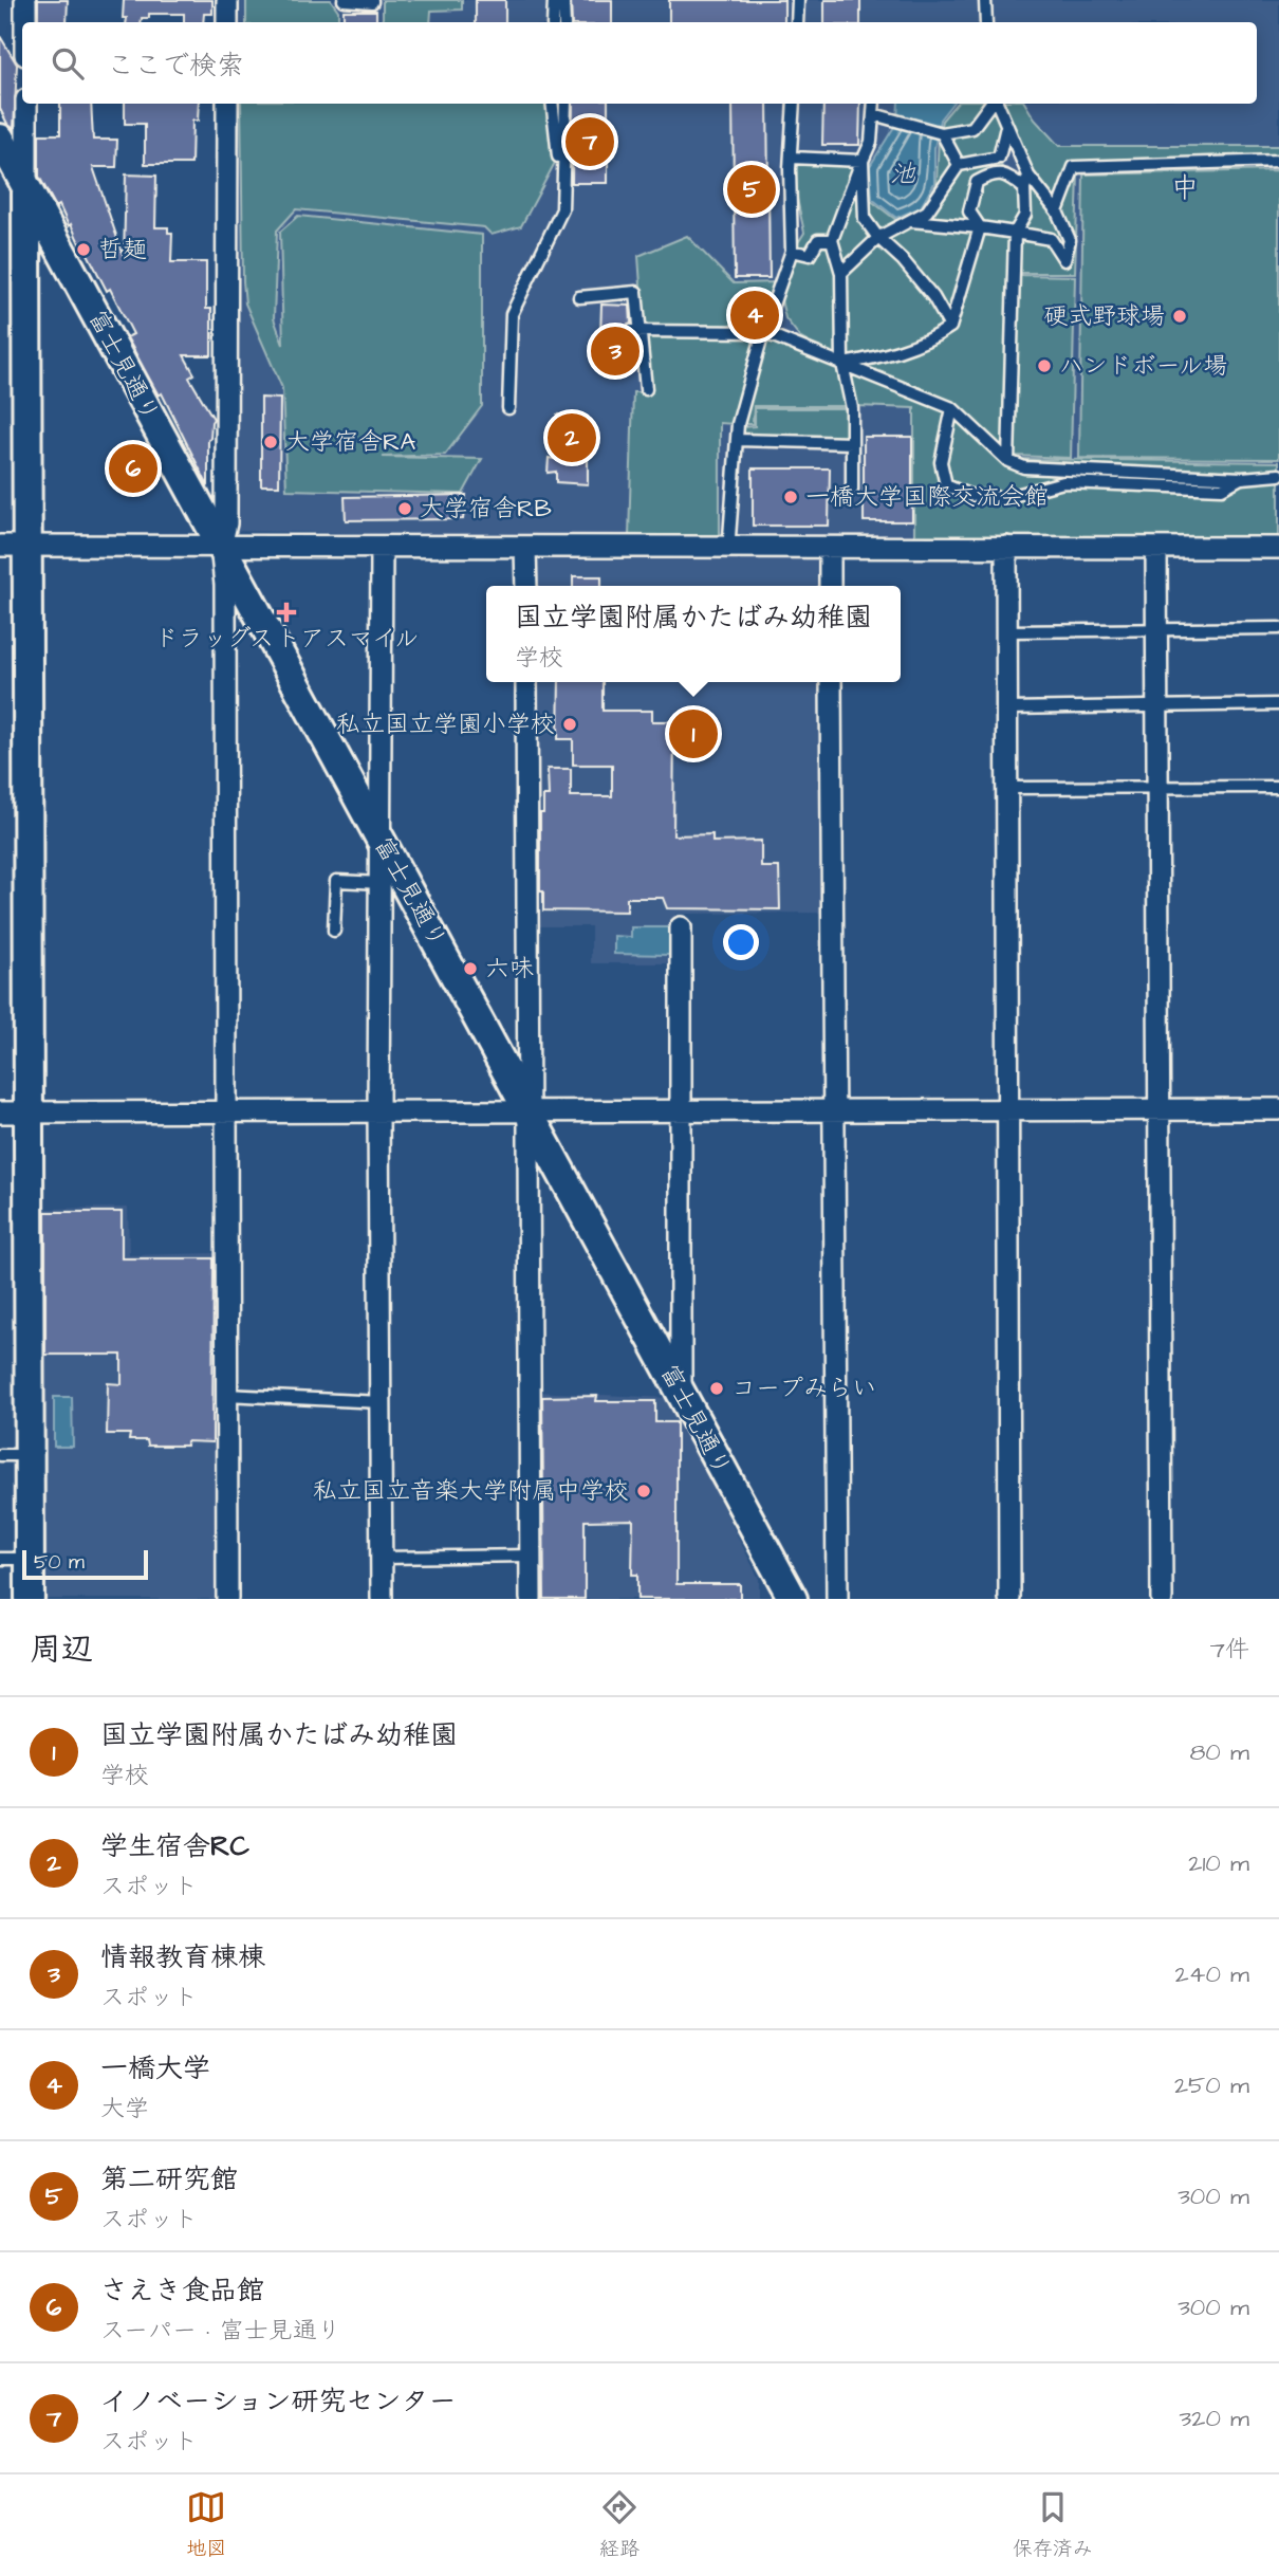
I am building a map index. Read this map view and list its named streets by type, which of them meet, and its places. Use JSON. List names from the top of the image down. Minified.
{"streets":{"street":["富士見通り"]},"districts":["中"],"water":["池"],"places":{"other":["哲麺","硬式野球場","ハンドボール場","大学宿舎RA","一橋大学国際交流会館","大学宿舎RB","私立国立学園小学校","六味","コープみらい","私立国立音楽大学附属中学校"],"health":["ドラッグストアスマイル"]},"scale_bar":"50 m","page":{"search":"ここで検索","pins":["7","5","4","3","2","6","1"],"popup":["国立学園附属かたばみ幼稚園","学校"],"scale":"50 m","heading":["周辺","7件"],"list":[{"mark":"1","name":"国立学園附属かたばみ幼稚園","note":"学校","value":"80 m"},{"mark":"2","name":"学生宿舎RC","note":"スポット","value":"210 m"},{"mark":"3","name":"情報教育棟棟","note":"スポット","value":"240 m"},{"mark":"4","name":"一橋大学","note":"大学","value":"250 m"},{"mark":"5","name":"第二研究館","note":"スポット","value":"300 m"},{"mark":"6","name":"さえき食品館","note":"スーパー · 富士見通り","value":"300 m"},{"mark":"7","name":"イノベーション研究センター","note":"スポット","value":"320 m"}],"nav":["地図","経路","保存済み"]}}
